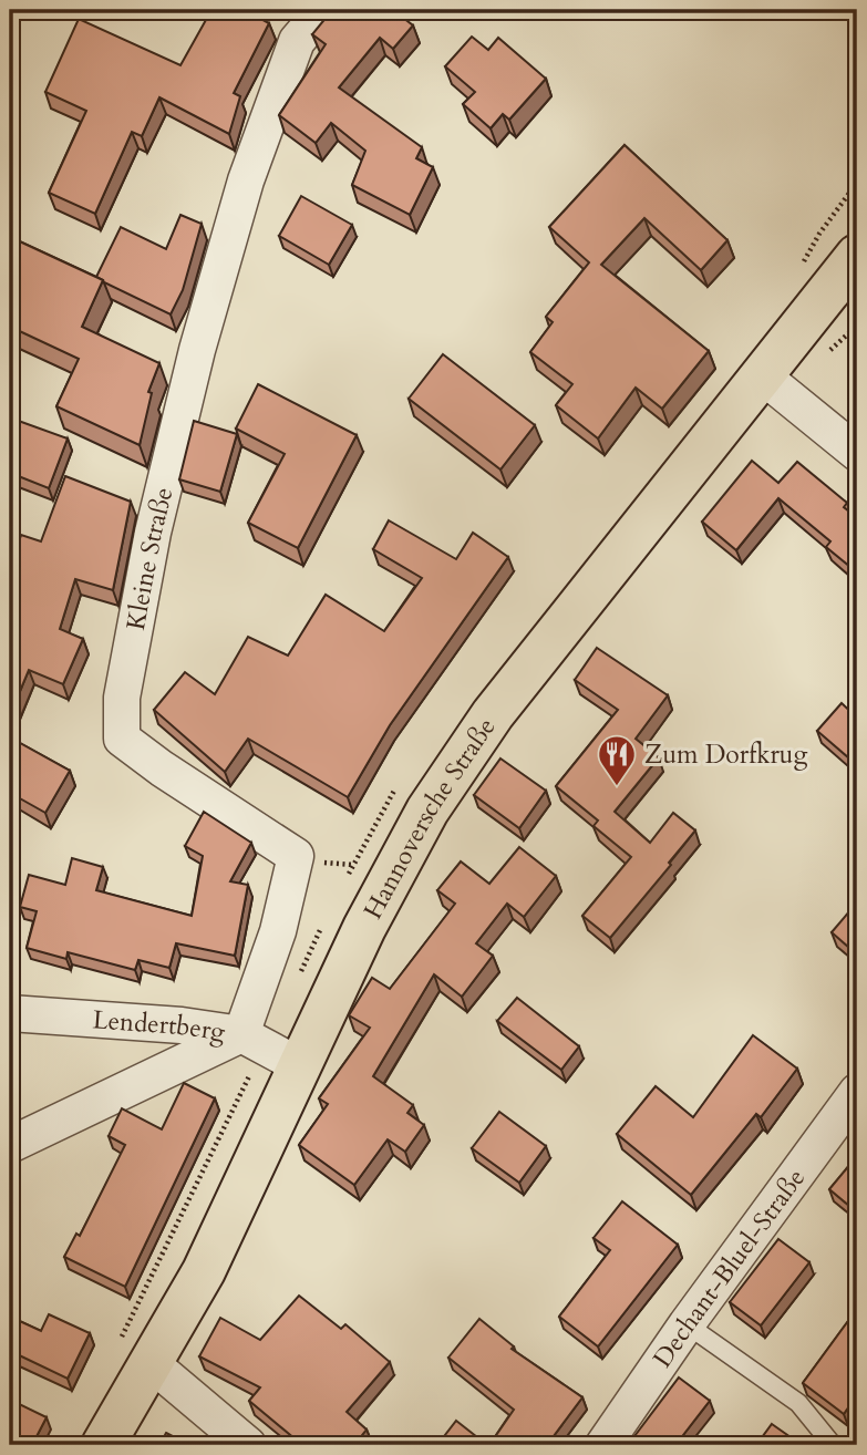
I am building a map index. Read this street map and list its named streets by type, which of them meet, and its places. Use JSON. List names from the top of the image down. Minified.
{"streets":{"main road":["Hannoversche Straße"],"street":["Kleine Straße","Lendertberg","Dechant-Bluel-Straße"]},"crossings":[["Kleine Straße","Lendertberg"],["Hannoversche Straße","Lendertberg"]],"places":{"restaurant":["Zum Dorfkrug"]}}
